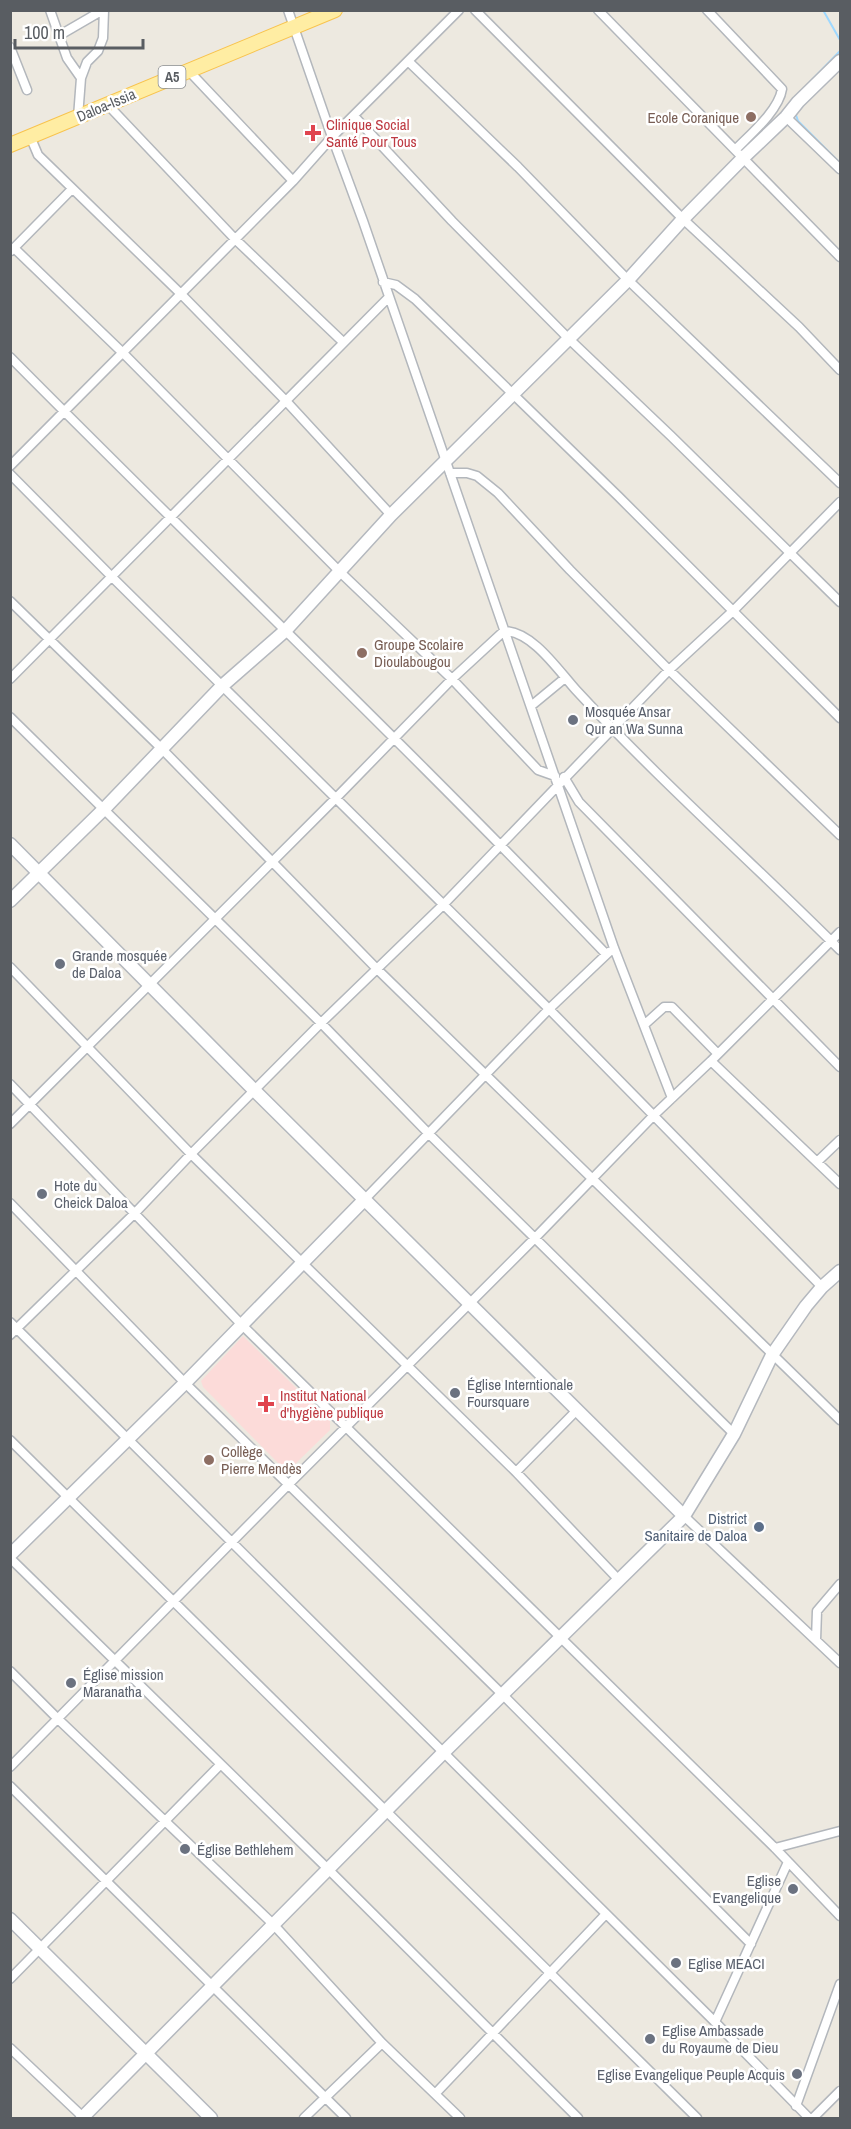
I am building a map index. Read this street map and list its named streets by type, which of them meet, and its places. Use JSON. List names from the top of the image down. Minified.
{"streets":{"main road":["A5","Daloa-Issia"]},"places":{"other":["Ecole Coranique","Groupe Scolaire Dioulabougou","Mosquée Ansar Qur an Wa Sunna","Grande mosquée de Daloa","Hote du Cheick Daloa","Église Interntionale Foursquare","Collège Pierre Mendès","District Sanitaire de Daloa","Église mission Maranatha","Église Bethlehem","Eglise Evangelique","Eglise MEACI","Eglise Ambassade du Royaume de Dieu","Eglise Evangelique Peuple Acquis"],"health":["Clinique Social Santé Pour Tous","Institut National d'hygiène publique"]},"scale_bar":"100 m"}
